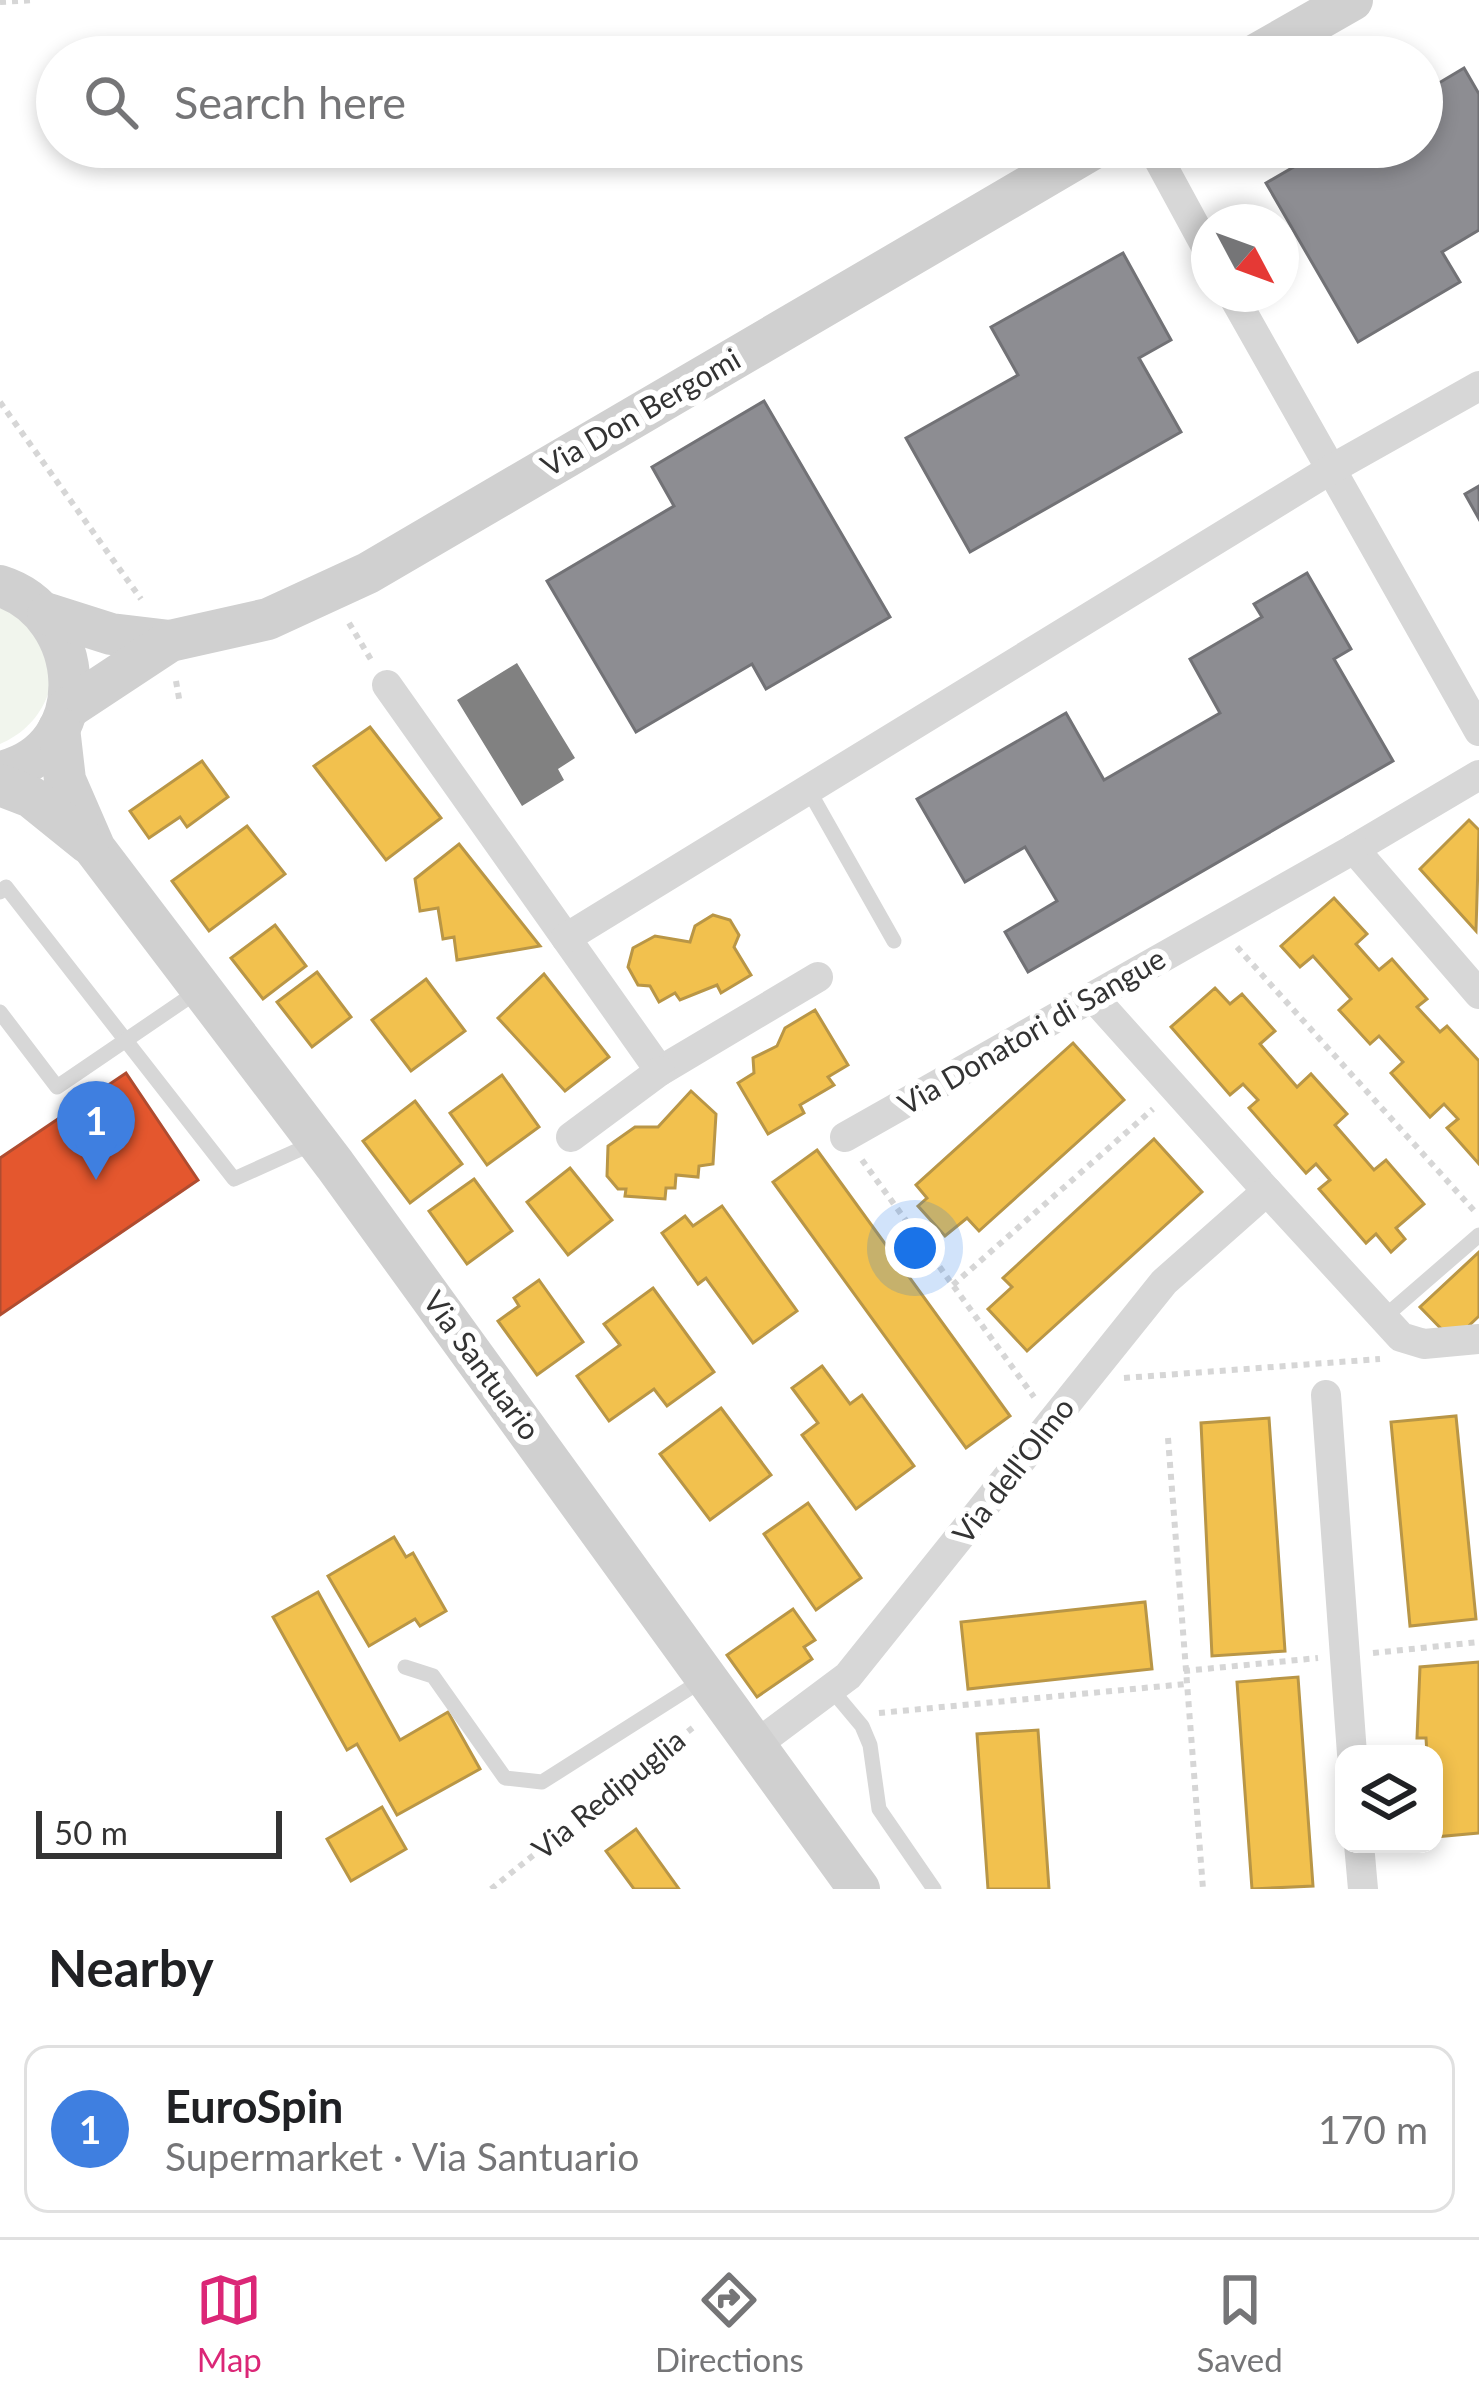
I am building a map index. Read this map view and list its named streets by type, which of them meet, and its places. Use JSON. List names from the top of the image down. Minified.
{"streets":{"street":["Via Don Bergomi","Via Donatori di Sangue","Via Santuario","Via dell'Olmo"],"path":["Via Redipuglia"]},"crossings":[["Via Don Bergomi","Via Santuario"],["Via Santuario","Via dell'Olmo"],["Via Santuario","Via Redipuglia"]],"scale_bar":"50 m","north":"bottom right","page":{"search":"Search here","pins":"1","scale":"50 m","heading":"Nearby","list":[{"mark":"1","name":"EuroSpin","note":"Supermarket · Via Santuario","value":"170 m"}],"nav":["Map","Directions","Saved"]}}
